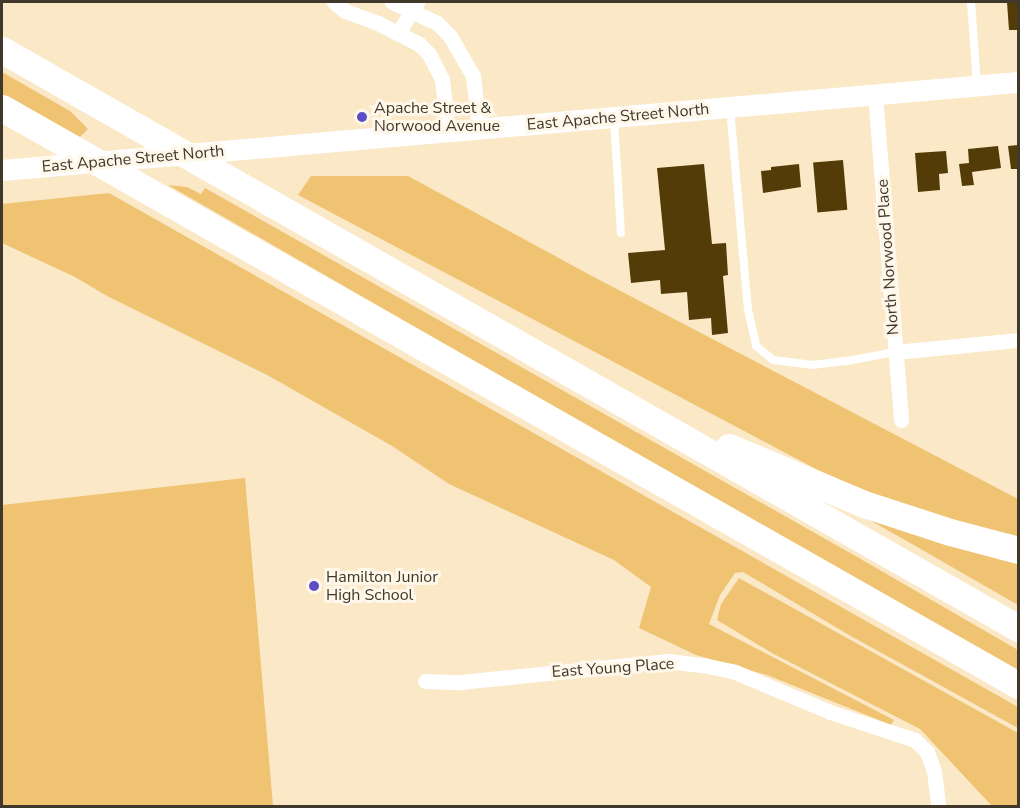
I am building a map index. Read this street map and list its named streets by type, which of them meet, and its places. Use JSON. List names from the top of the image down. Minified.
{"streets":{"main road":["East Apache Street North"],"street":["North Norwood Place","East Young Place"]},"crossings":[["East Apache Street North","North Norwood Place"]],"places":["Apache Street & Norwood Avenue","Hamilton Junior High School"]}
